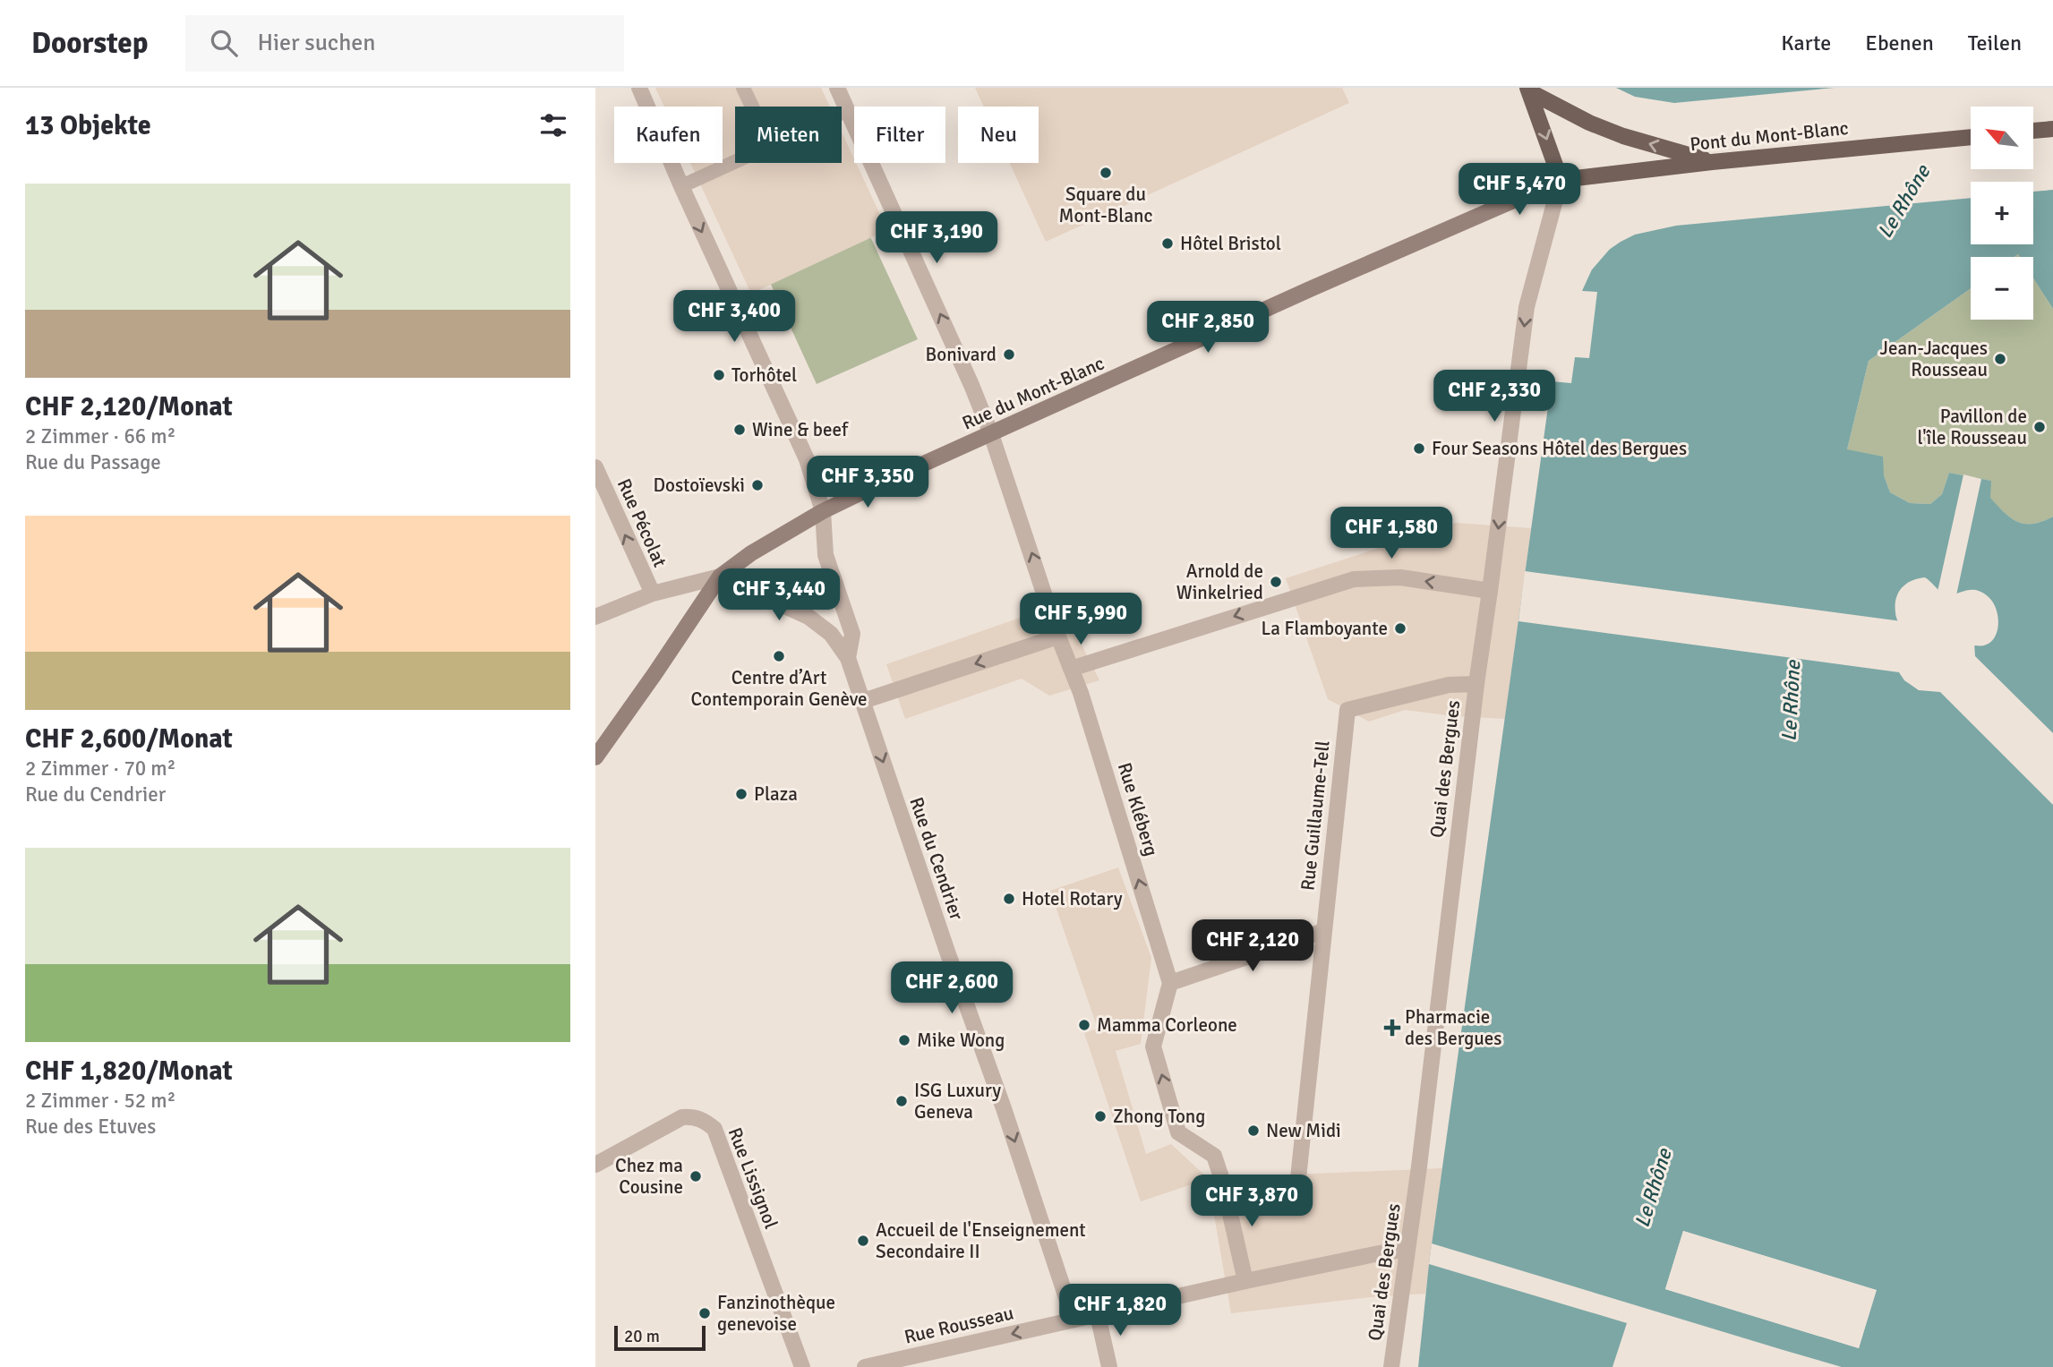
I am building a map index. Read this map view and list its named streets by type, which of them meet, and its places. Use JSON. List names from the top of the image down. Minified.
{"streets":{"main road":["Pont du Mont-Blanc","Rue du Mont-Blanc"],"street":["Rue Pécolat","Quai des Bergues","Rue Kléberg","Rue Guillaume-Tell","Rue du Cendrier","Rue Lissignol","Rue Rousseau"]},"crossings":[["Pont du Mont-Blanc","Rue du Mont-Blanc"],["Pont du Mont-Blanc","Quai des Bergues"],["Rue du Mont-Blanc","Rue Pécolat"],["Rue du Mont-Blanc","Quai des Bergues"],["Rue du Mont-Blanc","Rue Kléberg"],["Rue du Mont-Blanc","Rue du Cendrier"],["Quai des Bergues","Rue Guillaume-Tell"],["Quai des Bergues","Rue Rousseau"],["Rue du Cendrier","Rue Rousseau"]],"one_way":["Rue Pécolat","Rue Kléberg","Rue du Cendrier","Rue Rousseau"],"water":["Le Rhône"],"places":{"other":["Square du Mont-Blanc","Hôtel Bristol","Bonivard","Jean-Jacques Rousseau","Torhôtel","Pavillon de l'île Rousseau","Wine & beef","Four Seasons Hôtel des Bergues","Dostoïevski","Arnold de Winkelried","La Flamboyante","Centre d’Art Contemporain Genève","Plaza","Hotel Rotary","Mamma Corleone","Mike Wong","ISG Luxury Geneva","Zhong Tong","New Midi","Chez ma Cousine","Accueil de l'Enseignement Secondaire II","Fanzinothèque genevoise"],"health":["Pharmacie des Bergues"]},"scale_bar":"20 m","north":"top left","page":{"header":"Doorstep","search":"Hier suchen","nav":["Karte","Ebenen","Teilen"],"heading":"13 Objekte","map_buttons":["+","−"],"chip":["Kaufen","Mieten","Filter","Neu"],"list":[{"name":"CHF 2,120/Monat","note":"2 Zimmer · 66 m² · Rue du Passage"},{"name":"CHF 2,600/Monat","note":"2 Zimmer · 70 m² · Rue du Cendrier"},{"name":"CHF 1,820/Monat","note":"2 Zimmer · 52 m² · Rue des Etuves"}],"price":["CHF 5,470","CHF 3,190","CHF 3,400","CHF 2,850","CHF 2,330","CHF 3,350","CHF 1,580","CHF 3,440","CHF 5,990","CHF 2,120","CHF 2,600","CHF 3,870","CHF 1,820"],"scale":"20 m"}}
